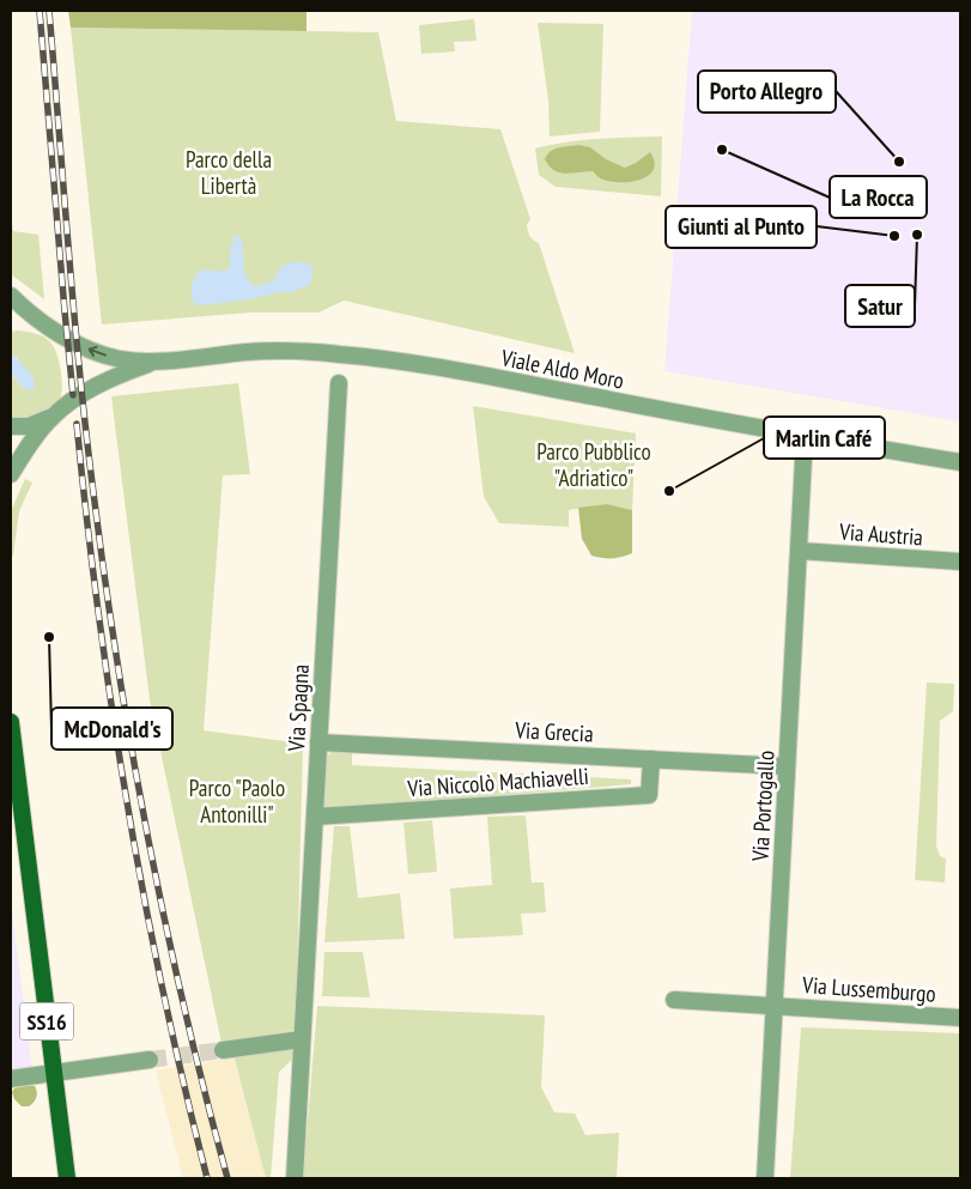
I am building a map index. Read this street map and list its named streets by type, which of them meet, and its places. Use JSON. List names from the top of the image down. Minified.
{"streets":{"main road":["SS16"],"street":["Viale Aldo Moro","Via Austria","Via Spagna","Via Grecia","Via Niccolò Machiavelli","Via Portogallo","Via Lussemburgo"]},"crossings":[["Viale Aldo Moro","Via Portogallo"],["Via Austria","Via Portogallo"],["Via Spagna","Via Grecia"],["Via Spagna","Via Niccolò Machiavelli"],["Via Grecia","Via Niccolò Machiavelli"],["Via Grecia","Via Portogallo"],["Via Portogallo","Via Lussemburgo"]],"parks":["Parco della Libertà","Parco Pubblico \"Adriatico\"","Parco \"Paolo Antonilli\""],"places":["La Rocca","Porto Allegro","Satur","Giunti al Punto","Marlin Café","McDonald's"]}
